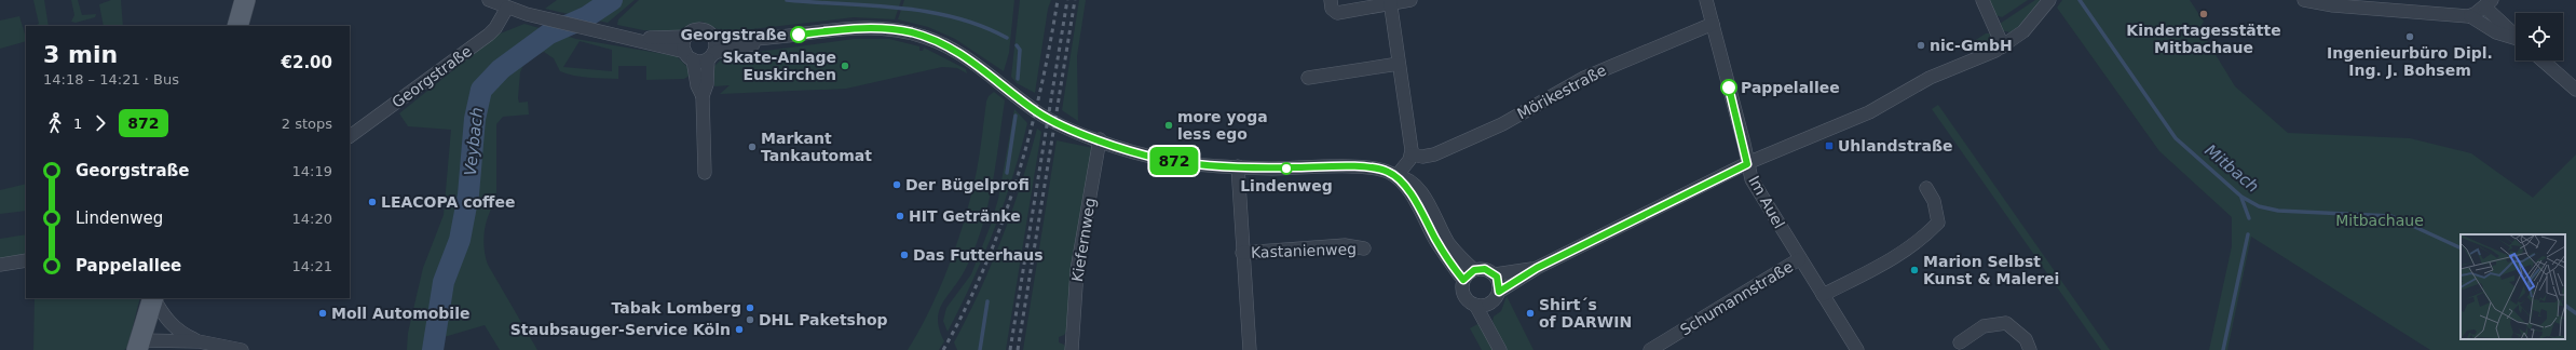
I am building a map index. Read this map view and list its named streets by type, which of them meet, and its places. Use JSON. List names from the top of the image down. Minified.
{"streets":{"street":["Georgstraße","Mörikestraße","Im Auel","Kiefernweg","Kastanienweg","Schumannstraße"]},"crossings":[["Mörikestraße","Im Auel"],["Im Auel","Schumannstraße"]],"water":["Veybach","Mitbach"],"parks":["Mitbachaue"],"places":{"other":["Kindertagesstätte Mitbachaue","Georgstraße","Ingenieurbüro Dipl. Ing. J. Bohsem","nic-GmbH","Skate-Anlage Euskirchen","Pappelallee","more yoga less ego","Markant Tankautomat","Lindenweg","Der Bügelprofi","LEACOPA coffee","HIT Getränke","Das Futterhaus","Marion Selbst Kunst & Malerei","Tabak Lomberg","Moll Automobile","Shirt´s of DARWIN","DHL Paketshop","Staubsauger-Service Köln"],"transit":["Uhlandstraße"]},"lines":["bus line 872"],"page":{"on_map":"872","heading":["3 min","14:18 – 14:21 · Bus","€2.00"],"legs":["1","872","2 stops"],"list":[{"name":"Georgstraße","value":"14:19"},{"name":"Lindenweg","value":"14:20"},{"name":"Pappelallee","value":"14:21"}]}}
